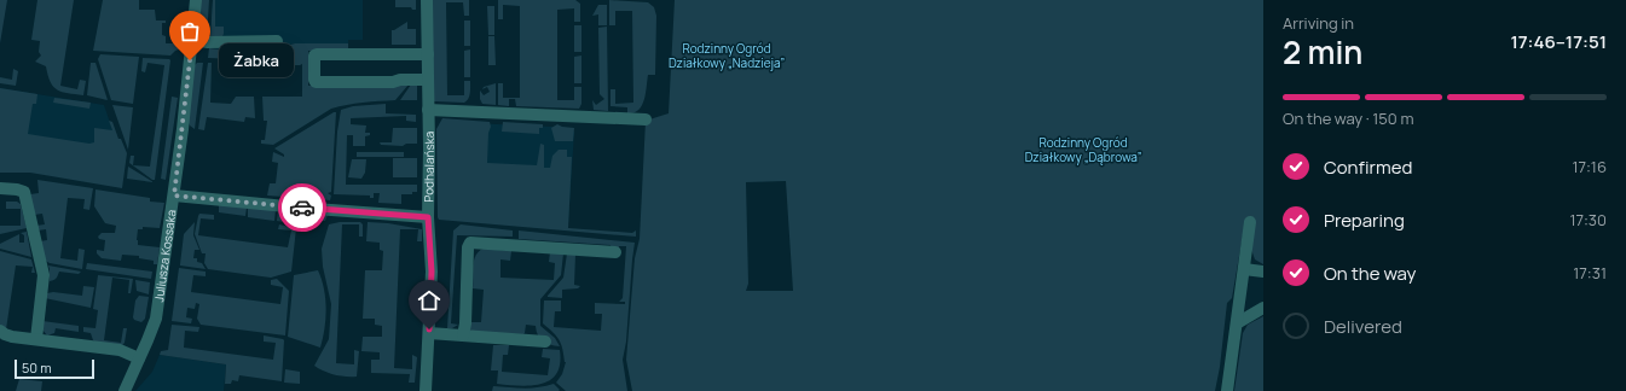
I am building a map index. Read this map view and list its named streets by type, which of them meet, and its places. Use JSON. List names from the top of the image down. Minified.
{"streets":{"street":["Podhalańska","Juliusza Kossaka"]},"parks":["Rodzinny Ogród Działkowy „Nadzieja”","Rodzinny Ogród Działkowy „Dąbrowa”"],"places":["Żabka"],"scale_bar":"50 m","page":{"heading":["2 min","Arriving in","17:46–17:51"],"bubble":"Żabka","bar":"On the way · 150 m","list":[["Confirmed","17:16"],["Preparing","17:30"],["On the way","17:31"],"Delivered"],"scale":"50 m"}}
